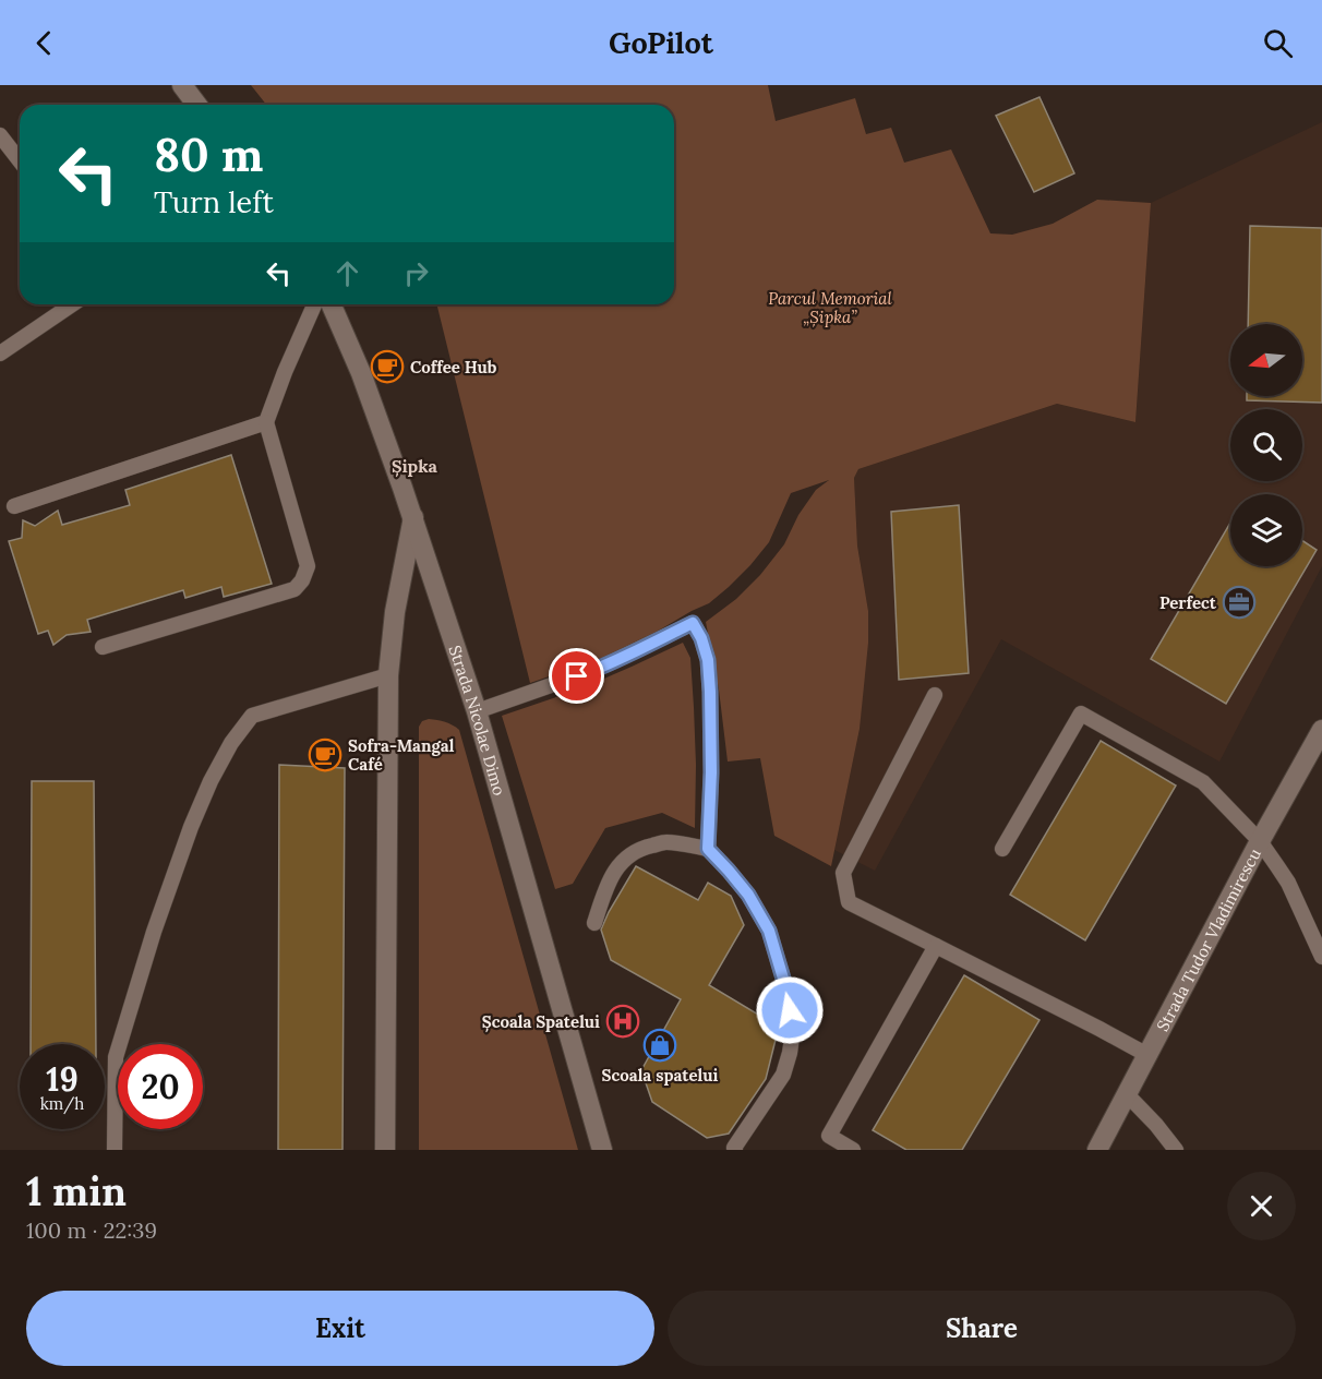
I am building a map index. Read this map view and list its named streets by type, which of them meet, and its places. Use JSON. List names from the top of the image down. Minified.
{"streets":{"main road":["Strada Nicolae Dimo","Strada Tudor Vladimirescu"]},"districts":["Șipka"],"parks":["Parcul Memorial „Șipka”"],"places":{"cafe":["Coffee Hub","Sofra-Mangal Café"],"office":["Perfect"],"hospital":["Școala Spatelui"],"shop":["Scoala spatelui"]},"north":"left","page":{"header":"GoPilot","turn":["80 m","Turn left"],"speed":"19 km/h","limit":"20","heading":["1 min","100 m · 22:39"],"buttons":["Exit","Share"]}}
